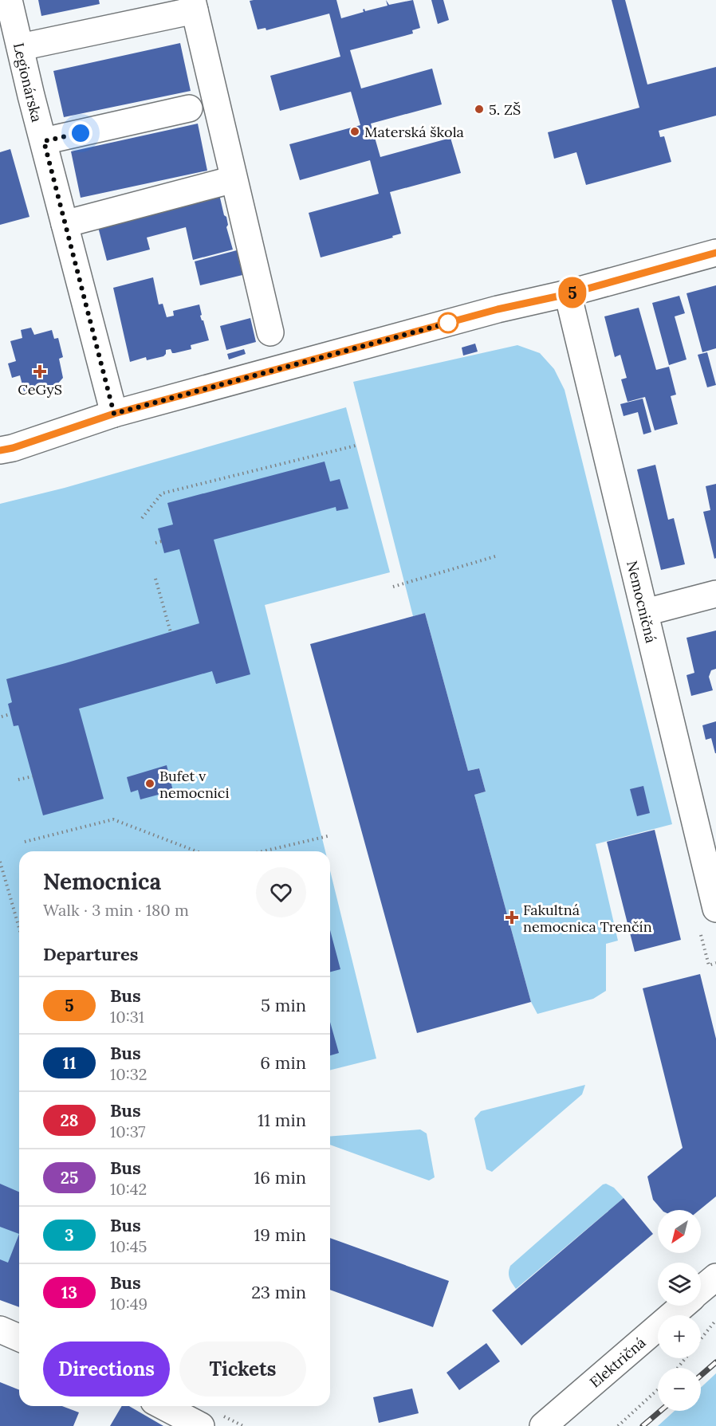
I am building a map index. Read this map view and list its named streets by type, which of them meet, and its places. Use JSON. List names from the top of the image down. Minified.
{"streets":{"street":["Legionárska","Nemocničná","Električná"]},"places":{"other":["5. ZŠ","Materská škola","Bufet v nemocnici"],"health":["CeGyS","Fakultná nemocnica Trenčín"]},"lines":["bus line 5"],"north":"bottom left","page":{"on_map":"5","heading":[["Nemocnica","Walk · 3 min · 180 m"],"Departures"],"list":[{"mark":"5","name":"Bus","note":"10:31","value":"5 min"},{"mark":"11","name":"Bus","note":"10:32","value":"6 min"},{"mark":"28","name":"Bus","note":"10:37","value":"11 min"},{"mark":"25","name":"Bus","note":"10:42","value":"16 min"},{"mark":"3","name":"Bus","note":"10:45","value":"19 min"},{"mark":"13","name":"Bus","note":"10:49","value":"23 min"}],"map_buttons":["+","−"],"buttons":["Directions","Tickets"]}}
